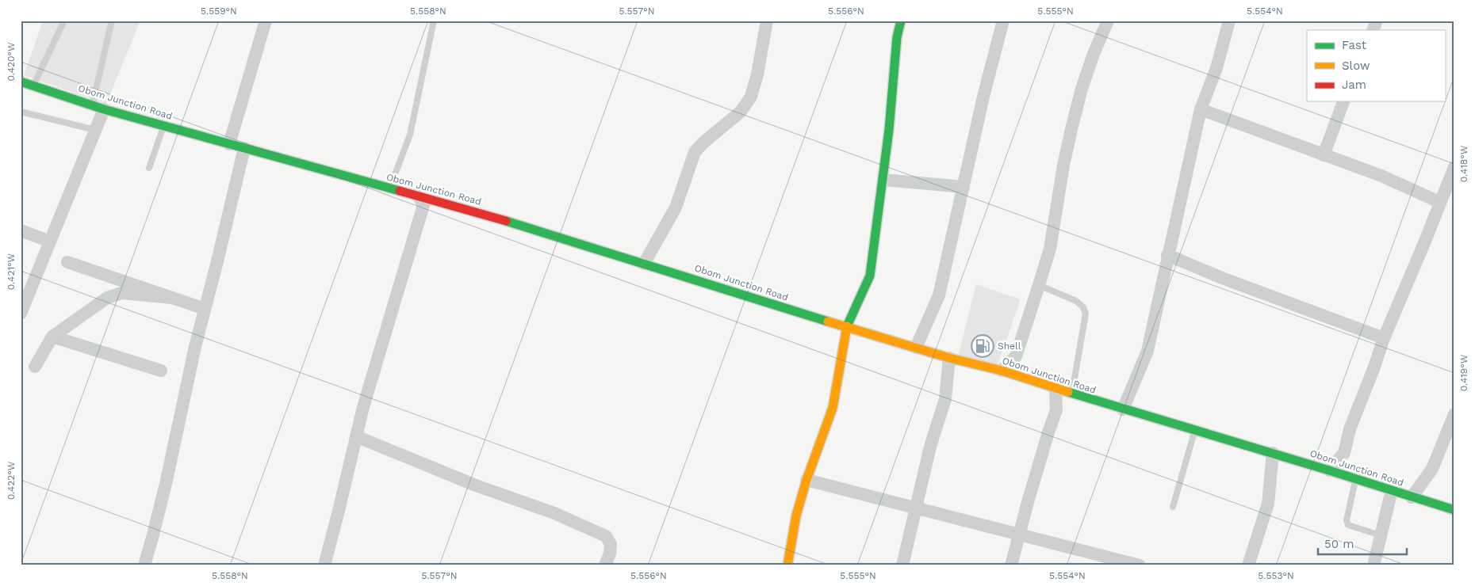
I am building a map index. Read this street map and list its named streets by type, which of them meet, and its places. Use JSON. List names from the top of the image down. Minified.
{"streets":{"main road":["Obom Junction Road"]},"places":{"fuel station":["Shell"]},"legend":["Fast","Slow","Jam"],"scale_bar":"50 m","coordinates":["5.559°N","5.558°N","5.557°N","5.556°N","5.555°N","5.554°N","0.420°W","0.418°W","0.421°W","0.419°W","0.422°W","5.553°N"]}
